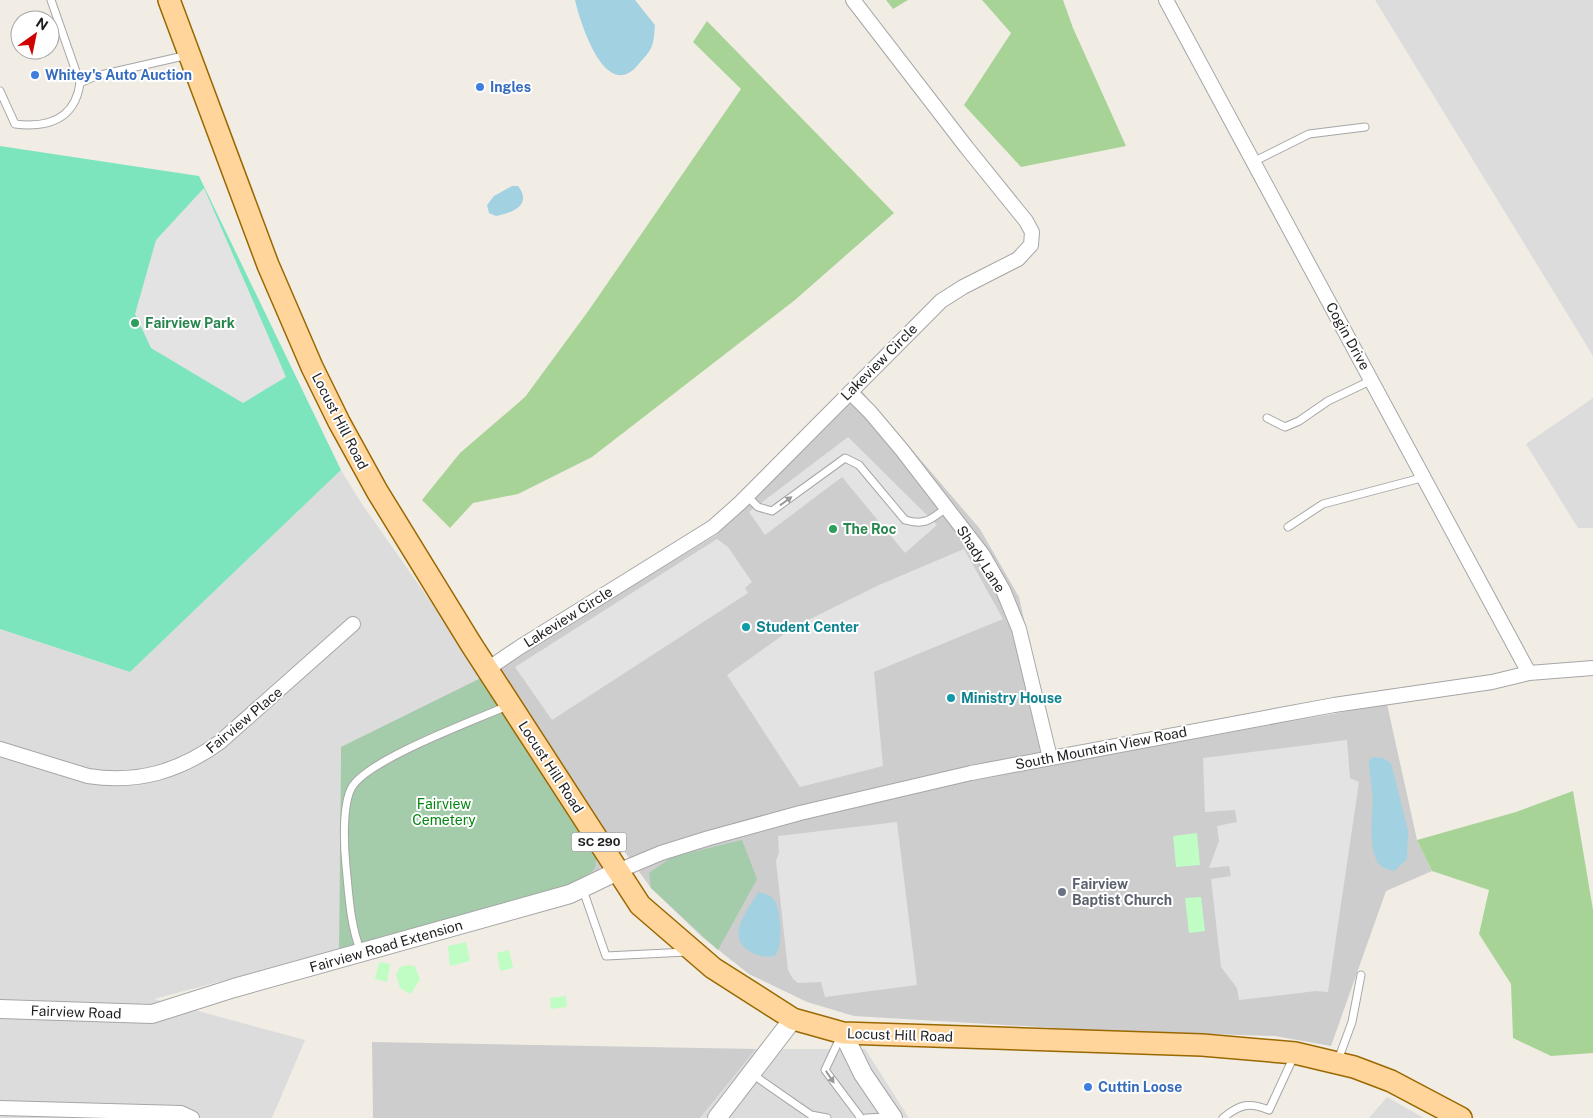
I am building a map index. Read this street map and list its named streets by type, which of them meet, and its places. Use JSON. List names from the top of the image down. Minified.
{"streets":{"main road":["Locust Hill Road","SC 290"],"street":["Cogin Drive","Lakeview Circle","Shady Lane","Fairview Place","South Mountain View Road","Fairview Road Extension","Fairview Road"]},"crossings":[["Cogin Drive","South Mountain View Road"],["Lakeview Circle","Locust Hill Road"],["Lakeview Circle","Shady Lane"],["Locust Hill Road","South Mountain View Road"],["Locust Hill Road","Fairview Road Extension"],["Shady Lane","South Mountain View Road"],["South Mountain View Road","Fairview Road Extension"],["Fairview Road Extension","Fairview Road"]],"parks":["Fairview Cemetery"],"places":["Whitey's Auto Auction","Ingles","Fairview Park","The Roc","Student Center","Ministry House","Fairview Baptist Church","Cuttin Loose"],"north":"top right"}
